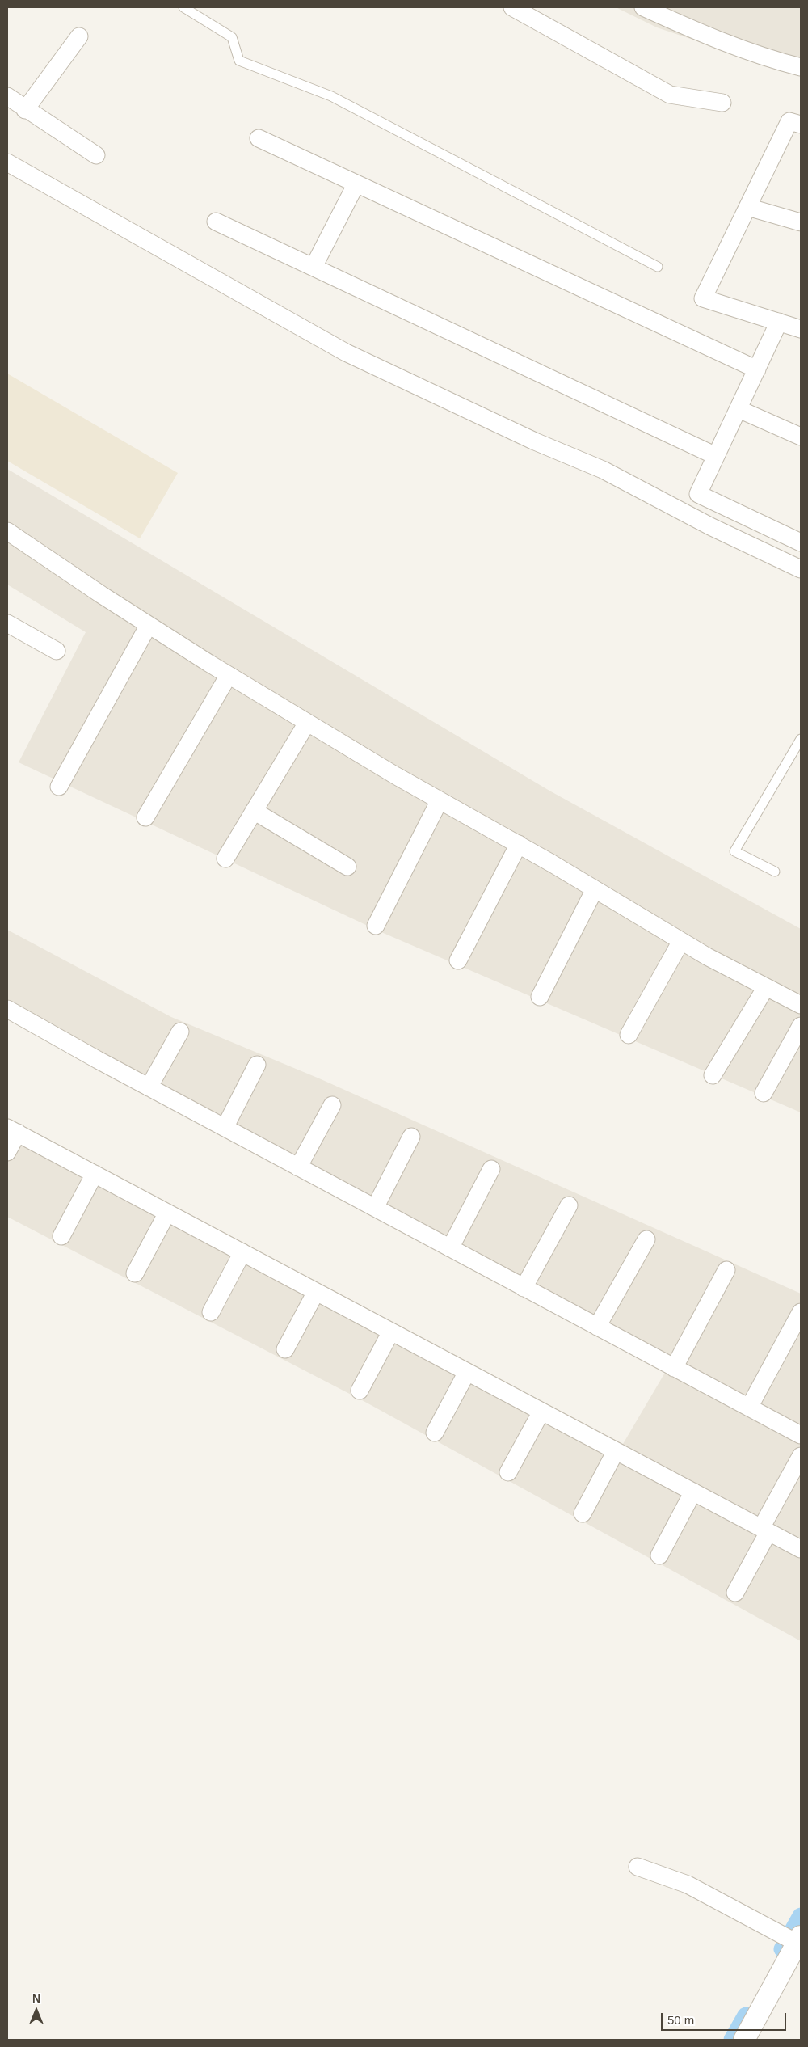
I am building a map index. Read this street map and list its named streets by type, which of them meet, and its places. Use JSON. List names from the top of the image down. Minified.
{"scale_bar":"50 m","north":"top"}
